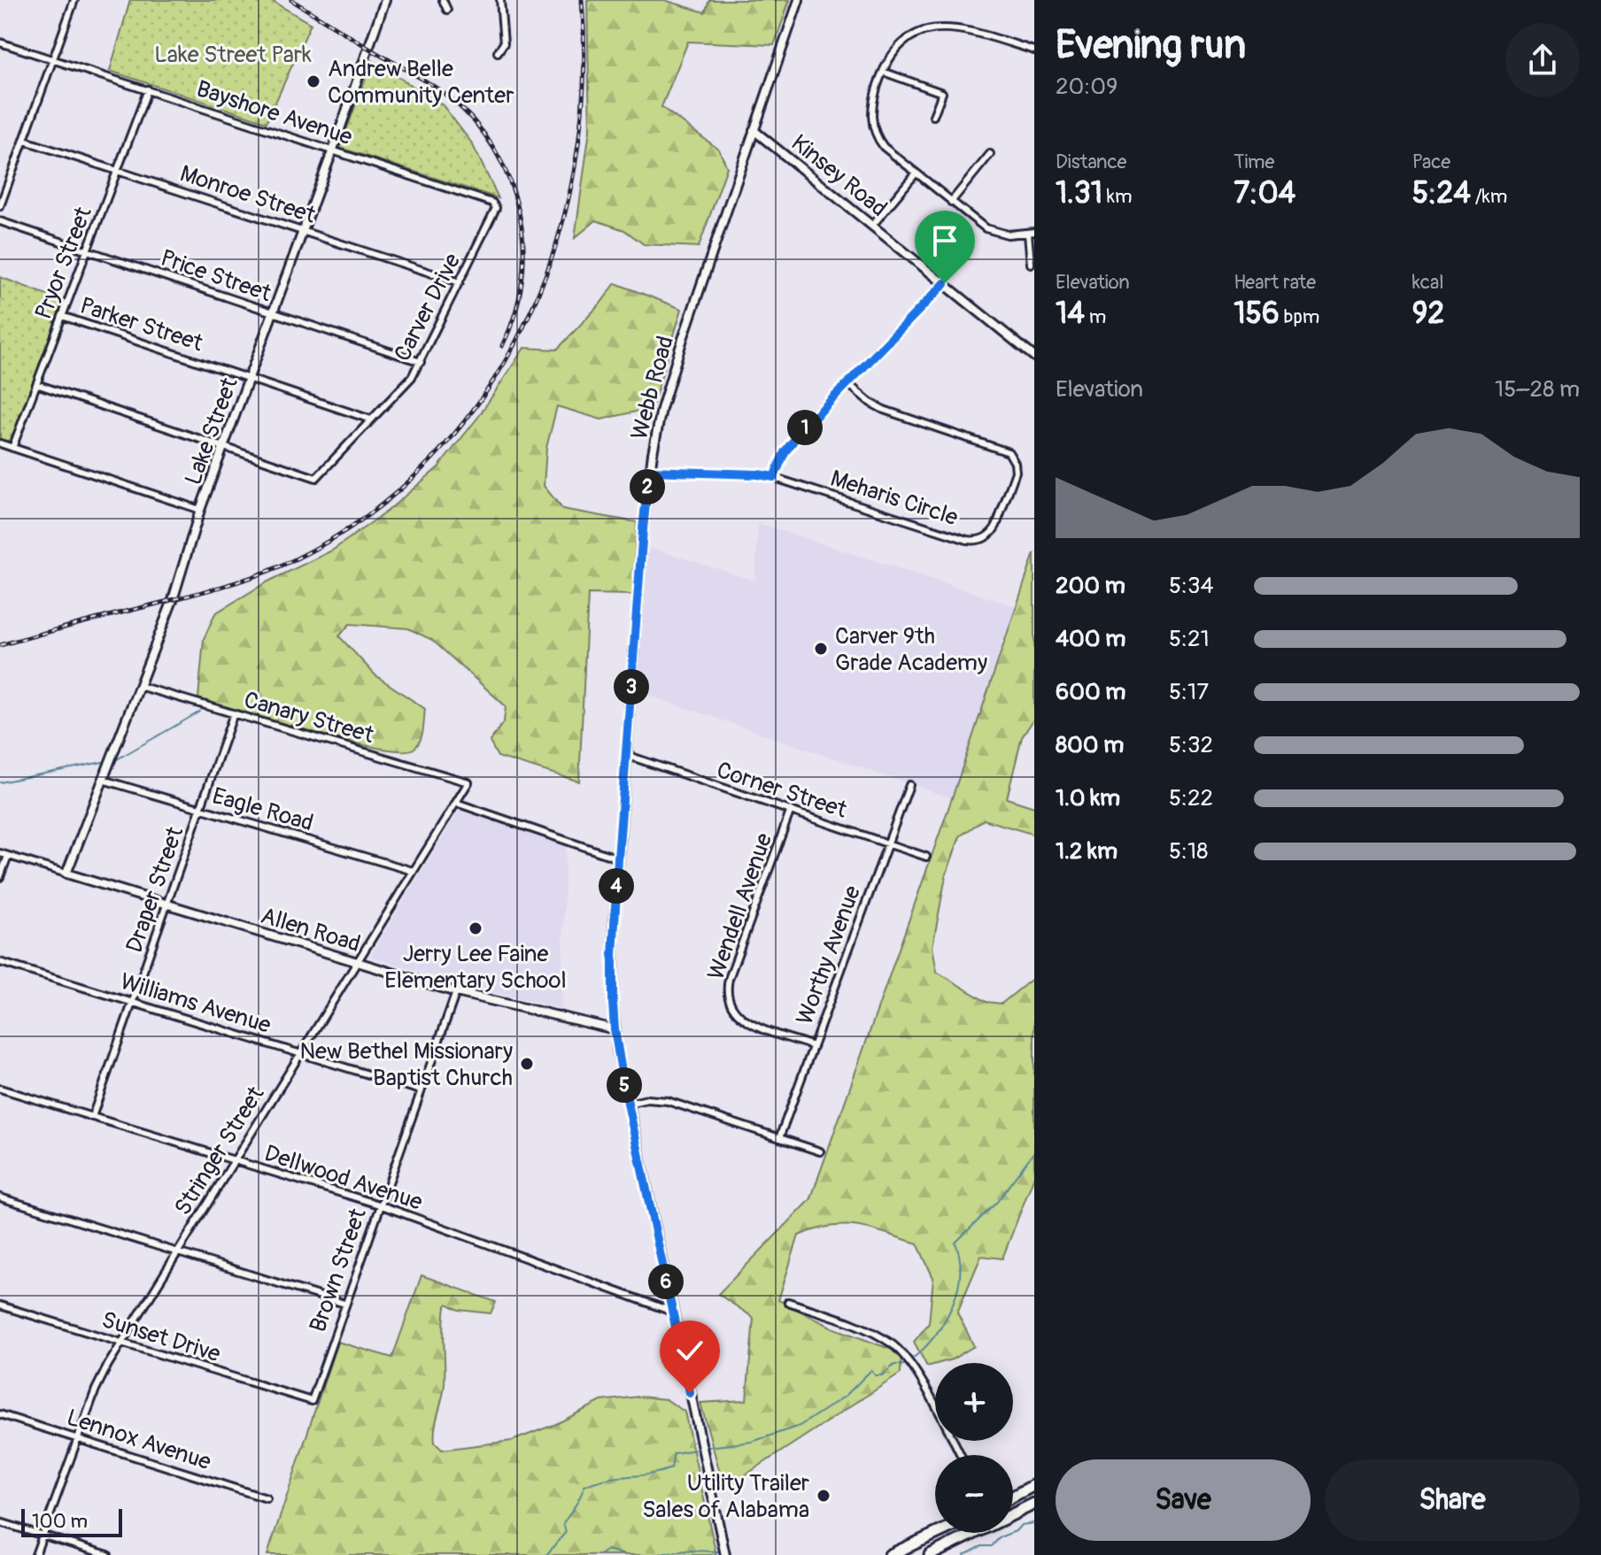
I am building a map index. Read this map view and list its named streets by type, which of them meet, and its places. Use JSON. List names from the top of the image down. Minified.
{"streets":{"street":["Bayshore Avenue","Kinsey Road","Monroe Street","Pryor Street","Price Street","Carver Drive","Parker Street","Webb Road","Lake Street","Meharis Circle","Canary Street","Corner Street","Eagle Road","Draper Street","Wendell Avenue","Allen Road","Worthy Avenue","Williams Avenue","Stringer Street","Dellwood Avenue","Brown Street","Sunset Drive","Lennox Avenue"]},"crossings":[["Bayshore Avenue","Pryor Street"],["Bayshore Avenue","Carver Drive"],["Bayshore Avenue","Lake Street"],["Kinsey Road","Webb Road"],["Monroe Street","Pryor Street"],["Monroe Street","Carver Drive"],["Monroe Street","Lake Street"],["Pryor Street","Price Street"],["Pryor Street","Parker Street"],["Price Street","Carver Drive"],["Price Street","Lake Street"],["Carver Drive","Parker Street"],["Carver Drive","Lake Street"],["Parker Street","Lake Street"],["Webb Road","Meharis Circle"],["Webb Road","Corner Street"],["Webb Road","Allen Road"],["Webb Road","Dellwood Avenue"],["Lake Street","Canary Street"],["Lake Street","Eagle Road"],["Lake Street","Allen Road"],["Canary Street","Draper Street"],["Canary Street","Stringer Street"],["Corner Street","Wendell Avenue"],["Corner Street","Worthy Avenue"],["Eagle Road","Draper Street"],["Eagle Road","Stringer Street"],["Draper Street","Allen Road"],["Draper Street","Williams Avenue"],["Draper Street","Dellwood Avenue"],["Wendell Avenue","Worthy Avenue"],["Allen Road","Stringer Street"],["Allen Road","Brown Street"],["Williams Avenue","Stringer Street"],["Williams Avenue","Brown Street"],["Stringer Street","Dellwood Avenue"],["Stringer Street","Sunset Drive"],["Stringer Street","Lennox Avenue"],["Dellwood Avenue","Brown Street"],["Brown Street","Sunset Drive"]],"parks":["Lake Street Park"],"places":["Andrew Belle Community Center","Carver 9th Grade Academy","Jerry Lee Faine Elementary School","New Bethel Missionary Baptist Church","Utility Trailer Sales of Alabama"],"scale_bar":"100 m","page":{"heading":["Evening run","20:09"],"stats":[["Distance","1.31 km"],["Time","7:04"],["Pace","5:24 /km"],["Elevation","14 m"],["Heart rate","156 bpm"],["kcal","92"]],"chart":["Elevation","15–28 m"],"pins":["1","2","3","4","5","6"],"list":[{"name":"200 m","note":"5:34"},{"name":"400 m","note":"5:21"},{"name":"600 m","note":"5:17"},{"name":"800 m","note":"5:32"},{"name":"1.0 km","note":"5:22"},{"name":"1.2 km","note":"5:18"}],"map_buttons":["+","−"],"buttons":["Save","Share"],"scale":"100 m"}}
